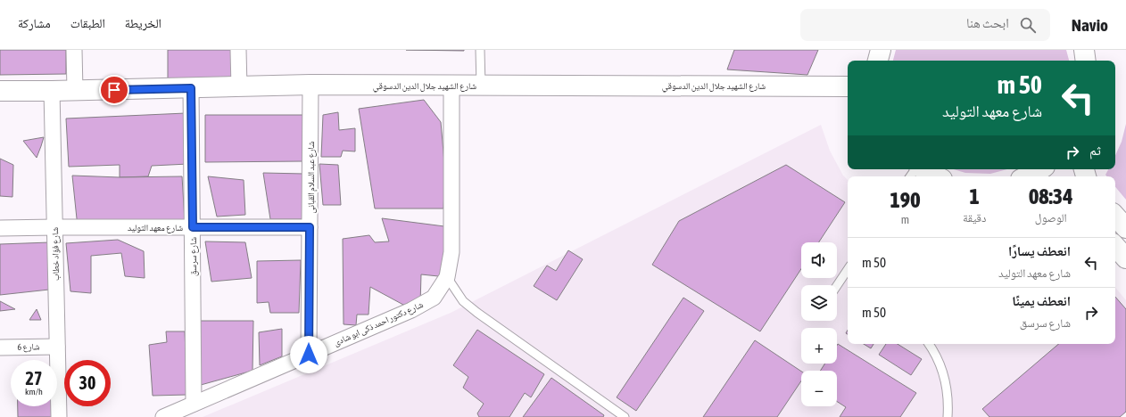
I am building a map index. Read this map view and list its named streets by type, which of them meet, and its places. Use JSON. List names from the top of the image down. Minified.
{"streets":{"main road":["شارع الشهيد جلال الدين الدسوقي"],"street":["شارع عبد السلام القبانى","شارع معهد التوليد","شارع فؤاد خطاب","شارع سرسق","شارع دكتور احمد ذكى ابو شادى","شارع 6"]},"crossings":[["شارع الشهيد جلال الدين الدسوقي","شارع عبد السلام القبانى"],["شارع الشهيد جلال الدين الدسوقي","شارع فؤاد خطاب"],["شارع الشهيد جلال الدين الدسوقي","شارع سرسق"],["شارع الشهيد جلال الدين الدسوقي","شارع دكتور احمد ذكى ابو شادى"],["شارع عبد السلام القبانى","شارع معهد التوليد"],["شارع عبد السلام القبانى","شارع دكتور احمد ذكى ابو شادى"],["شارع معهد التوليد","شارع فؤاد خطاب"],["شارع معهد التوليد","شارع سرسق"],["شارع فؤاد خطاب","شارع 6"],["شارع سرسق","شارع دكتور احمد ذكى ابو شادى"]],"page":{"header":"Navio","search":"ابحث هنا","nav":["الخريطة","الطبقات","مشاركة"],"turn":["50 m","شارع معهد التوليد"],"then":"ثم","eta":["08:34","الوصول","1","دقيقة","190","m"],"list":[{"name":"انعطف يسارًا","note":"شارع معهد التوليد","value":"50 m"},{"name":"انعطف يمينًا","note":"شارع سرسق","value":"50 m"}],"map_buttons":["+","−"],"speed":"27 km/h","limit":"30"}}
